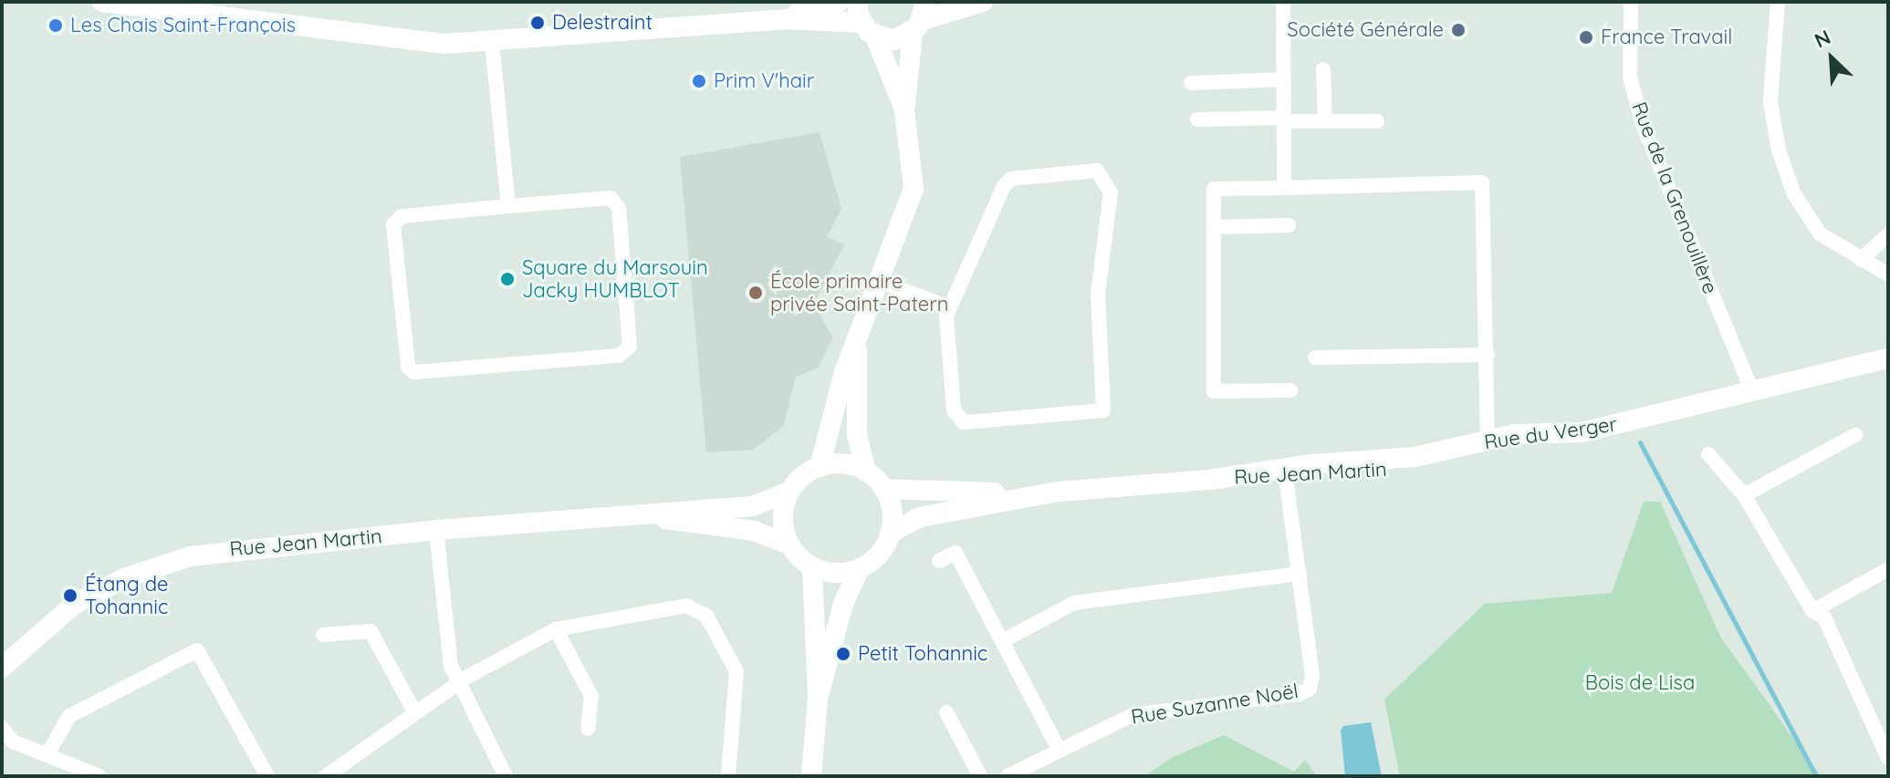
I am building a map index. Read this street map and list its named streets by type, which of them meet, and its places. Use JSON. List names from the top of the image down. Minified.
{"streets":{"main road":["Rue du Verger","Rue Jean Martin"],"street":["Rue de la Grenouillère","Rue Suzanne Noël"]},"crossings":[["Rue de la Grenouillère","Rue du Verger"],["Rue du Verger","Rue Jean Martin"],["Rue Jean Martin","Rue Suzanne Noël"]],"parks":["Bois de Lisa"],"places":["Delestraint","Les Chais Saint-François","Société Générale","France Travail","Prim V'hair","Square du Marsouin Jacky HUMBLOT","École primaire privée Saint-Patern","Étang de Tohannic","Petit Tohannic"],"north":"top left"}
